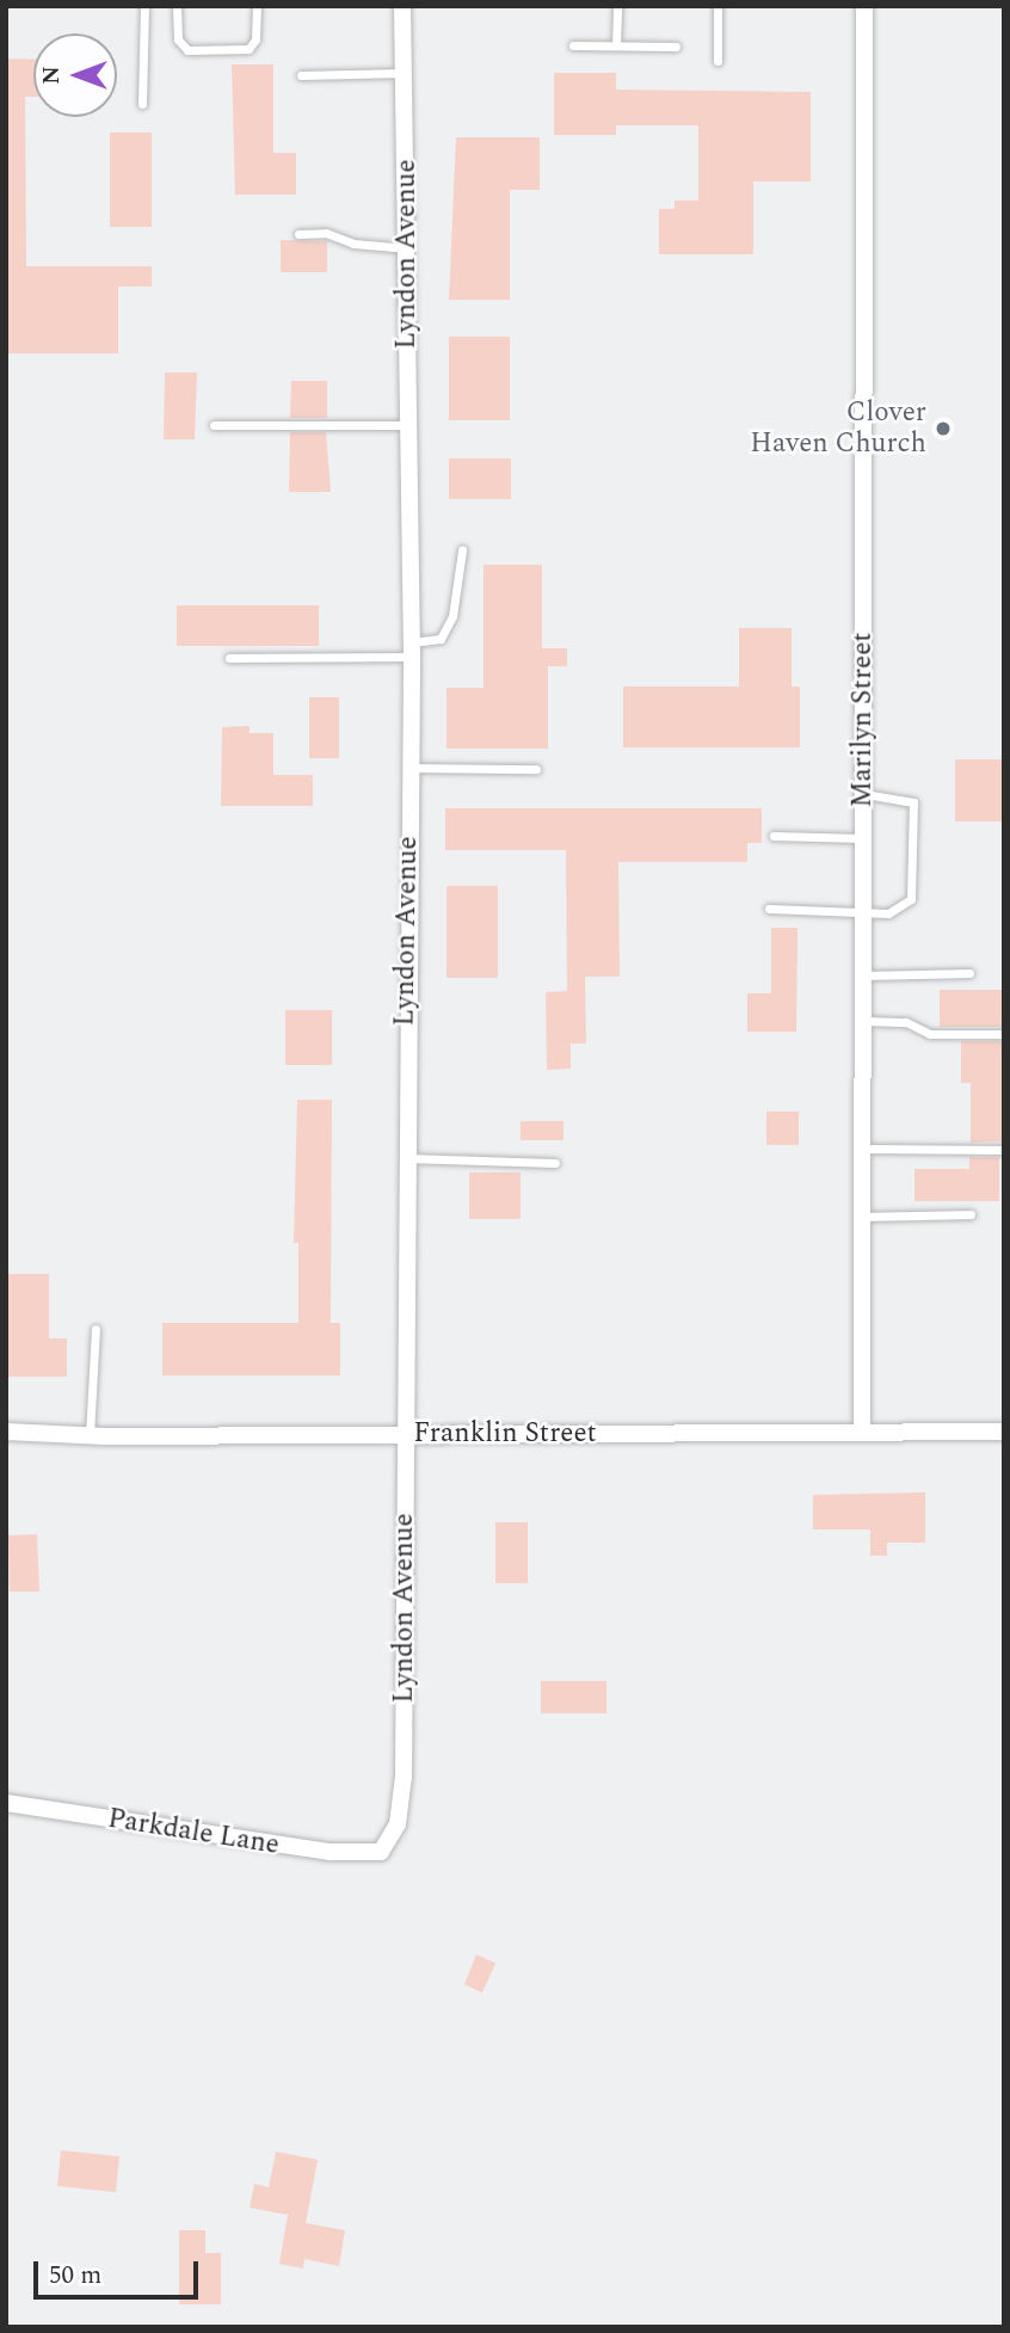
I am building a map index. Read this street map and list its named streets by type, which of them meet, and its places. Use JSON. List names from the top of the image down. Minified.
{"streets":{"street":["Lyndon Avenue","Marilyn Street","Franklin Street","Parkdale Lane"]},"crossings":[["Lyndon Avenue","Franklin Street"],["Lyndon Avenue","Parkdale Lane"],["Marilyn Street","Franklin Street"]],"places":["Clover Haven Church"],"scale_bar":"50 m","north":"left"}
